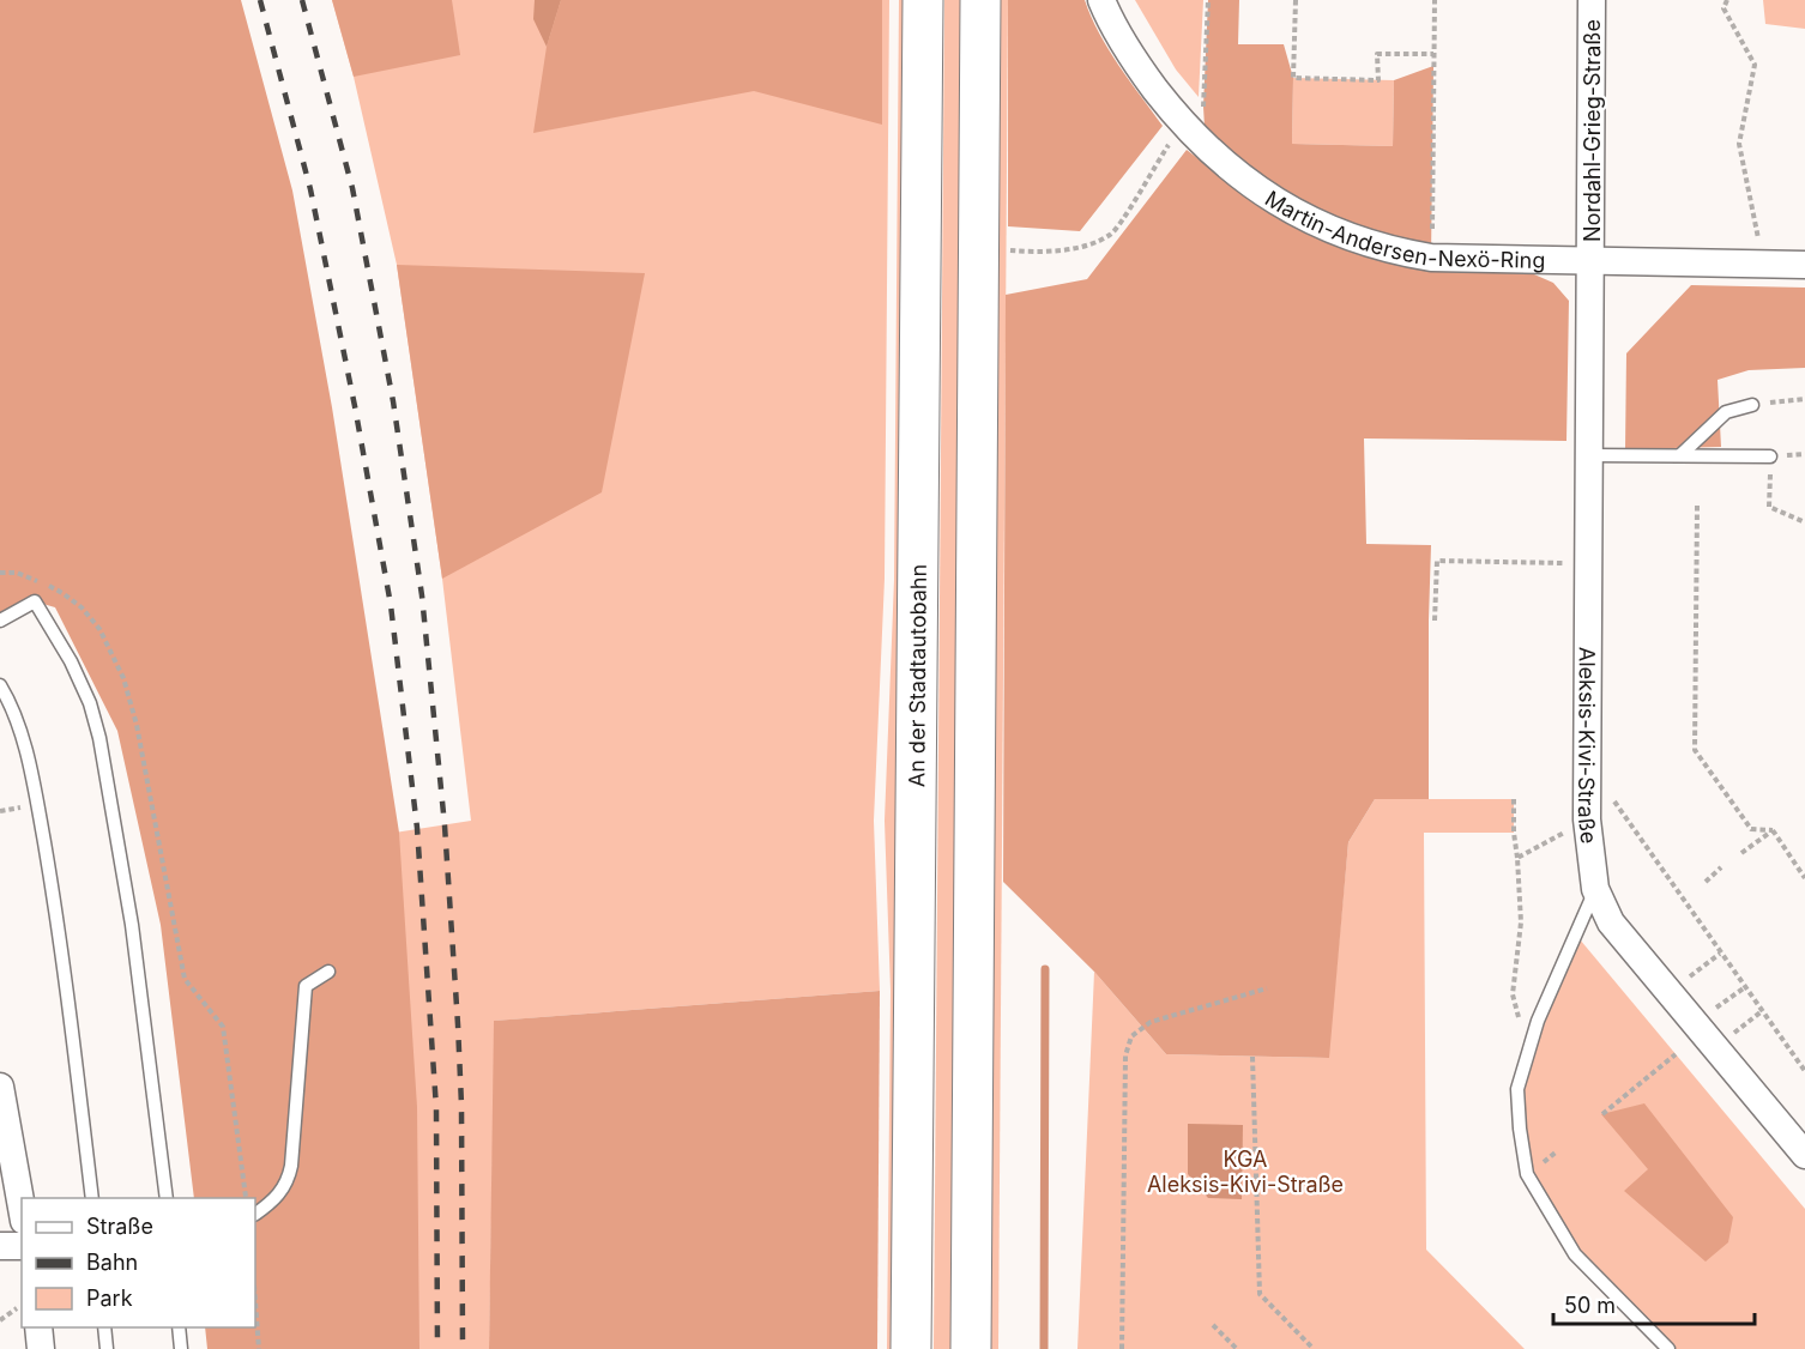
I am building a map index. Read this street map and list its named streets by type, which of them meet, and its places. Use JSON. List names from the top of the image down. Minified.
{"streets":{"highway":["An der Stadtautobahn"],"street":["Nordahl-Grieg-Straße","Martin-Andersen-Nexö-Ring","Aleksis-Kivi-Straße"]},"crossings":[["Nordahl-Grieg-Straße","Martin-Andersen-Nexö-Ring"],["Nordahl-Grieg-Straße","Aleksis-Kivi-Straße"],["Martin-Andersen-Nexö-Ring","Aleksis-Kivi-Straße"]],"parks":["KGA Aleksis-Kivi-Straße"],"legend":["Straße","Bahn","Park"],"scale_bar":"50 m"}
